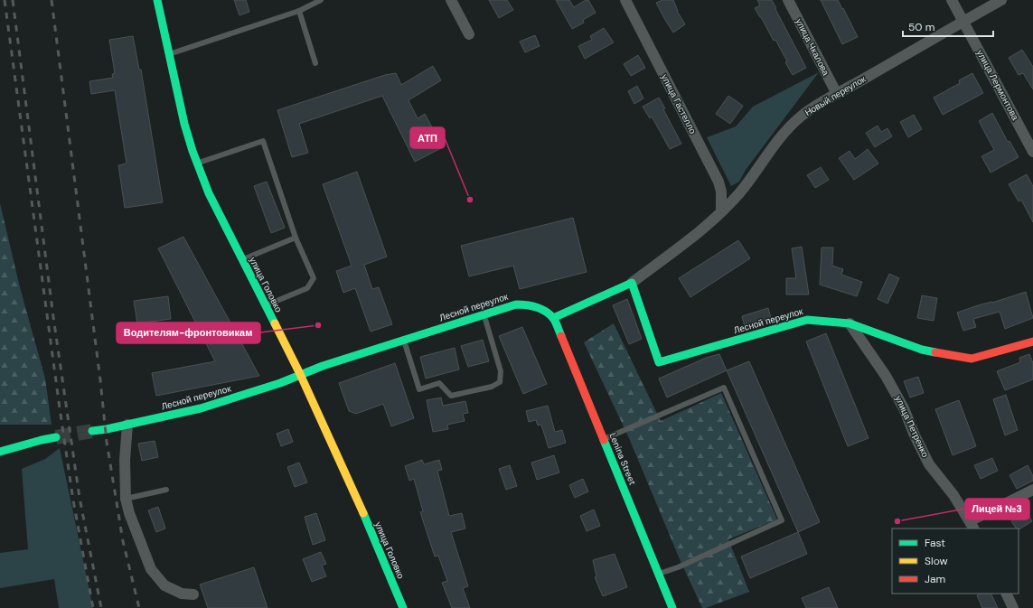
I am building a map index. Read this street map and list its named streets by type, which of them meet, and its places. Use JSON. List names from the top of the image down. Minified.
{"streets":{"street":["улица Чкалова","улица Лермонтова","Новый переулок","улица Гастелло","улица Головко","Лесной переулок","улица Петренко","Lenina Street"]},"crossings":[["улица Чкалова","Новый переулок"],["улица Лермонтова","Новый переулок"],["Новый переулок","улица Гастелло"],["Новый переулок","Лесной переулок"],["улица Головко","Лесной переулок"],["Лесной переулок","улица Петренко"],["Лесной переулок","Lenina Street"]],"places":["АТП","Водителям-фронтовикам","Лицей №3"],"legend":["Fast","Slow","Jam"],"scale_bar":"50 m"}
